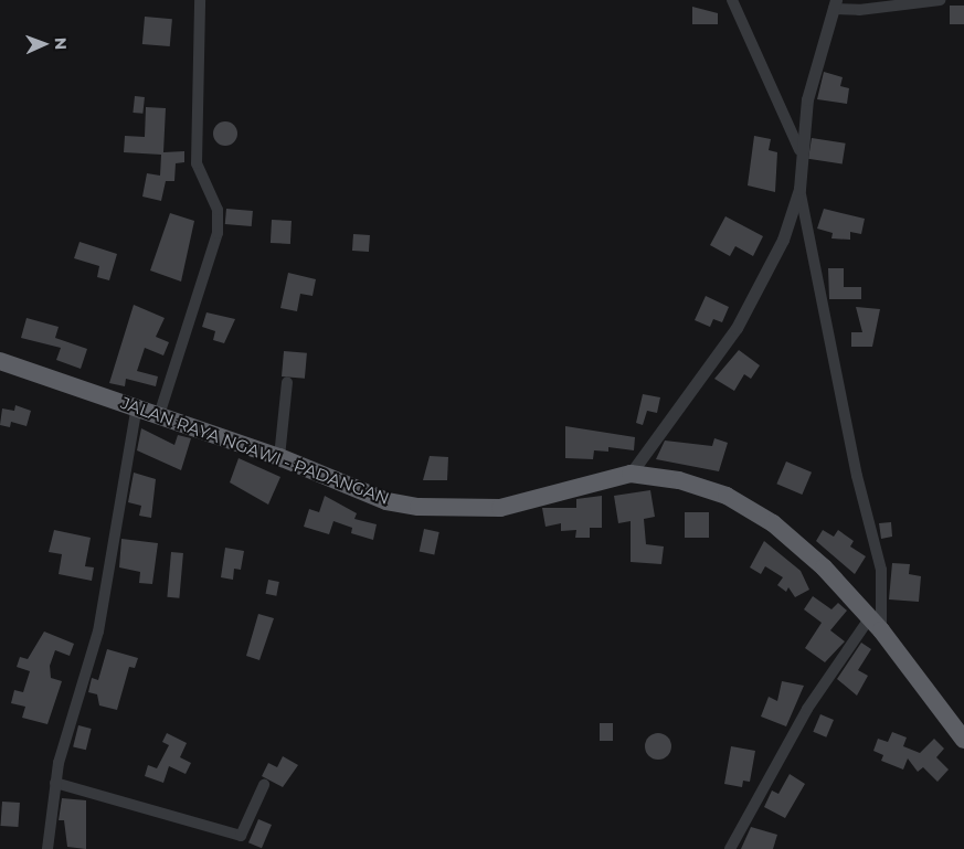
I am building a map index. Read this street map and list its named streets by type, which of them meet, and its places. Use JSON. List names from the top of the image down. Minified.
{"streets":{"highway":["JALAN RAYA NGAWI - PADANGAN"]},"north":"right"}
